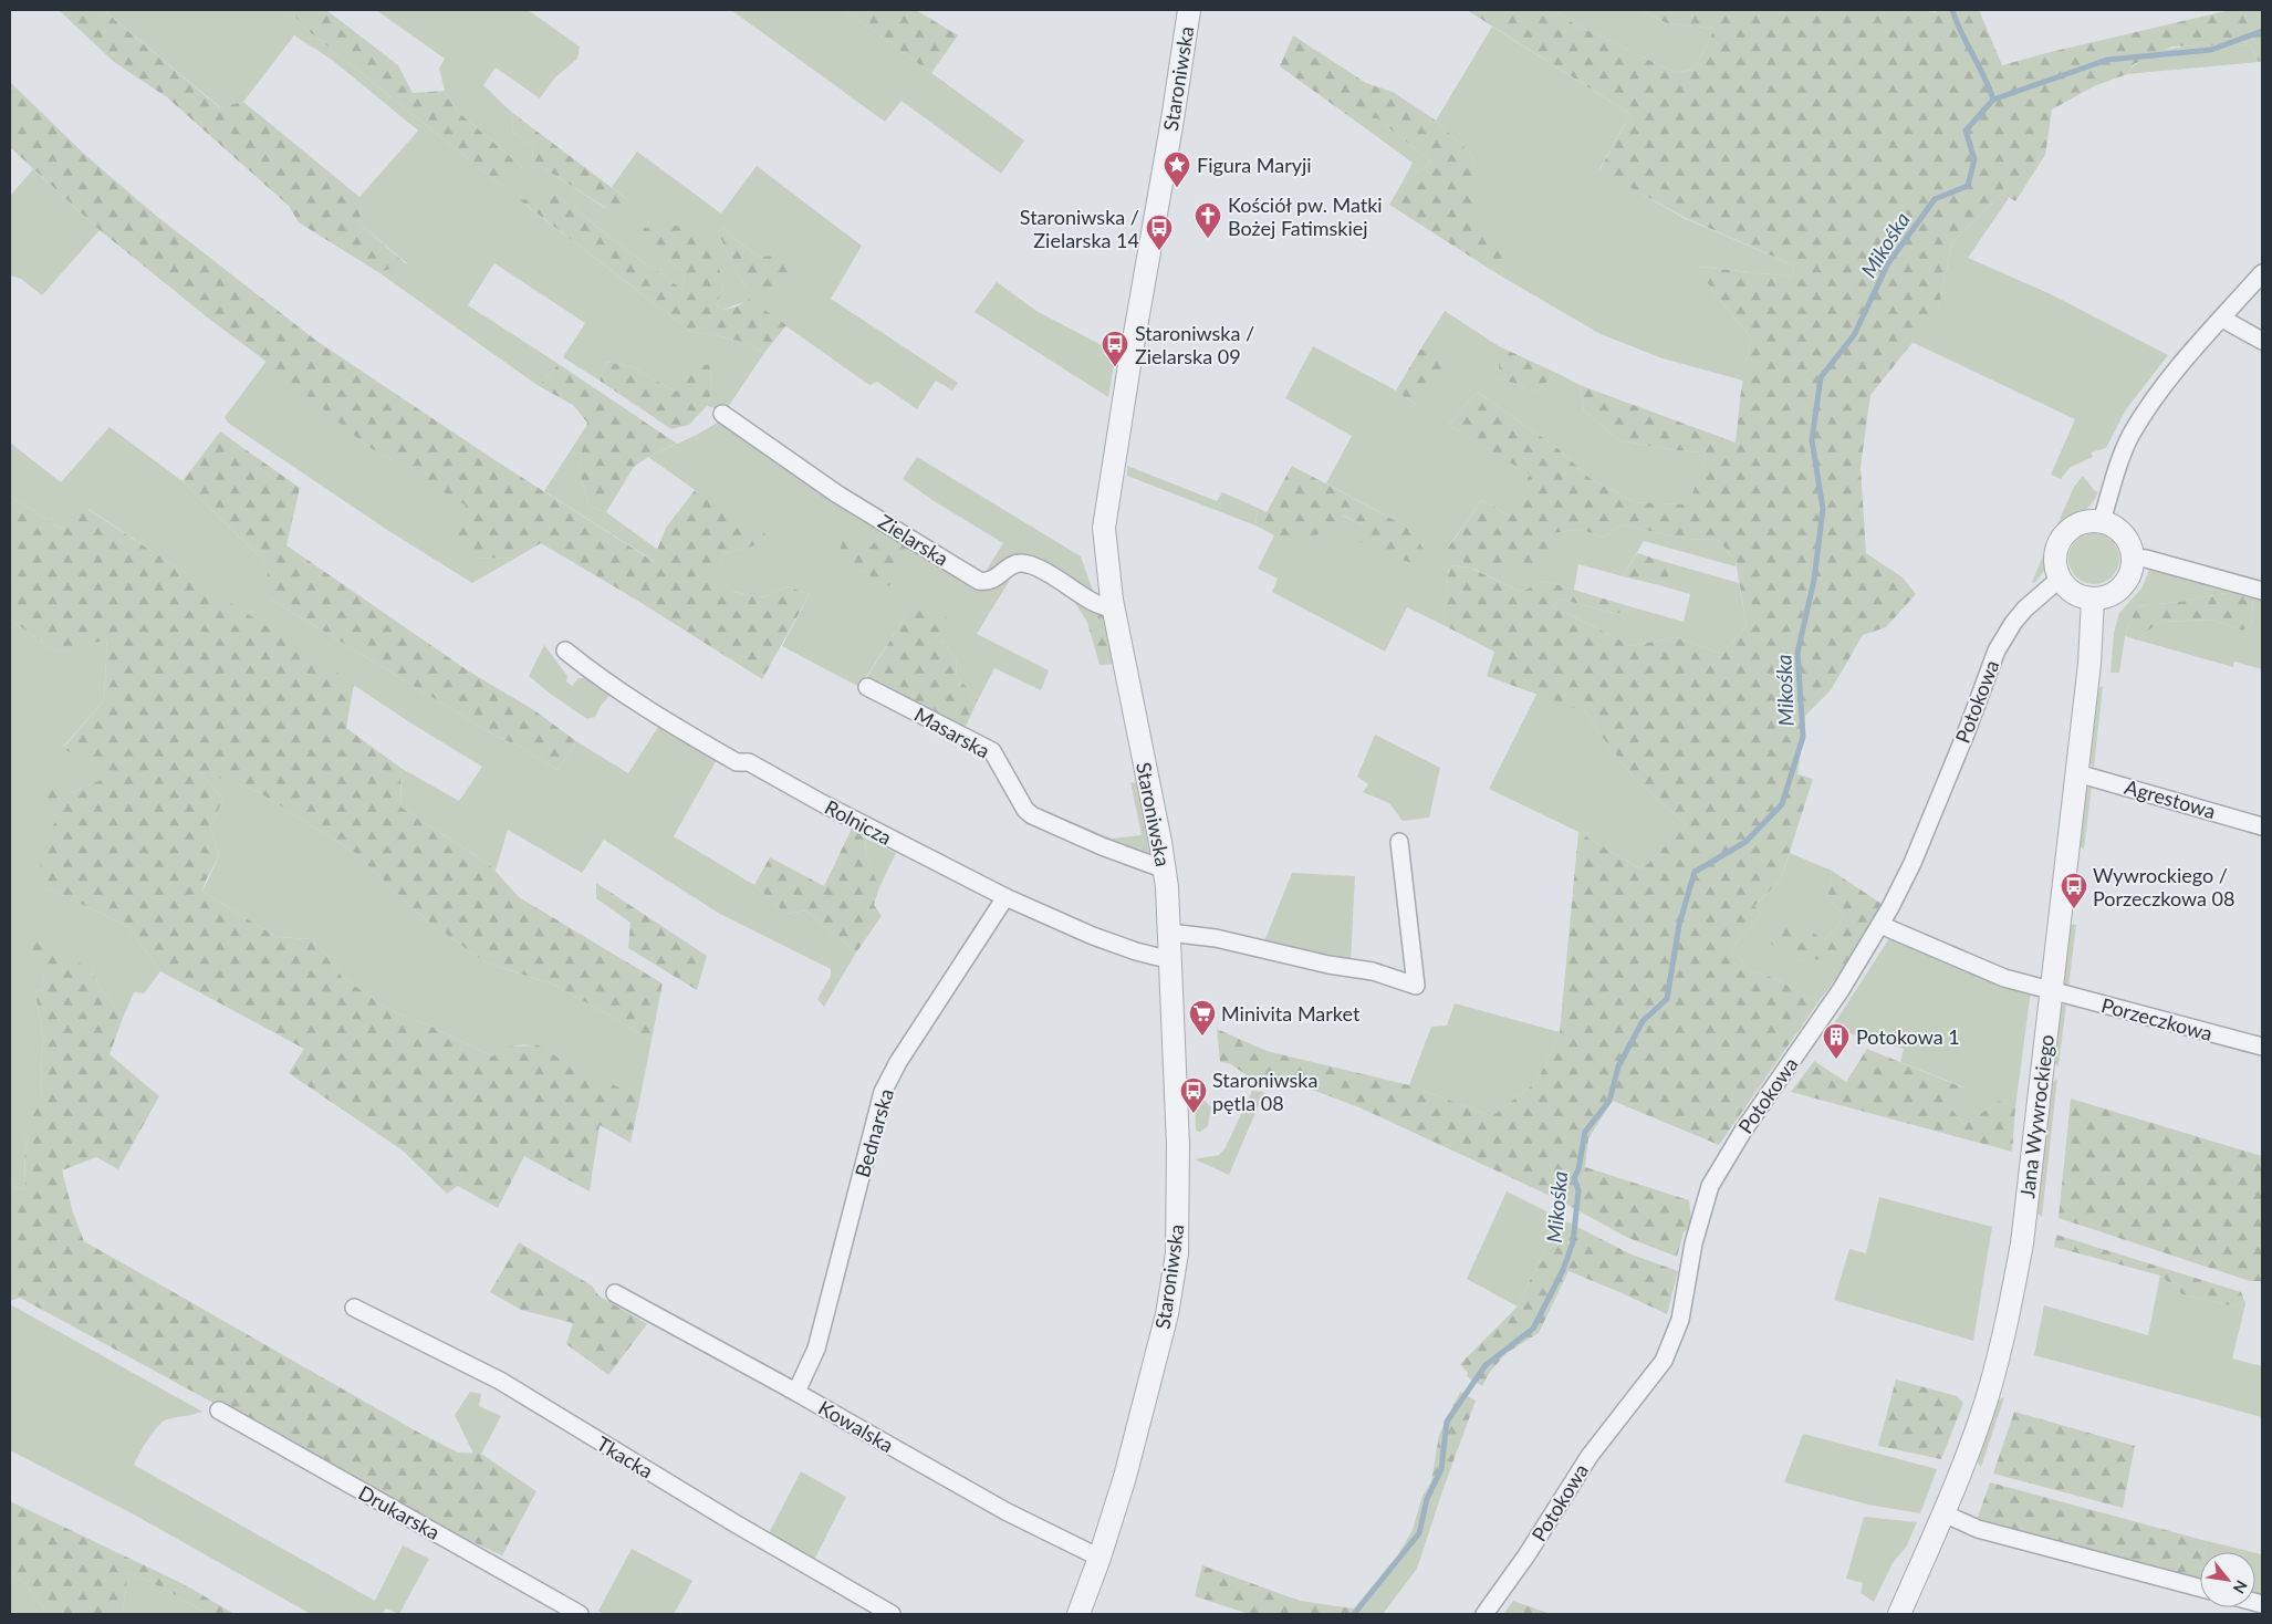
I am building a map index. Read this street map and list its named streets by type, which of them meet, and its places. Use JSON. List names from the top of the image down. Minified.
{"streets":{"street":["Staroniwska","Zielarska","Potokowa","Masarska","Agrestowa","Rolnicza","Porzeczkowa","Jana Wywrockiego","Bednarska","Kowalska","Tkacka","Drukarska"]},"crossings":[["Staroniwska","Zielarska"],["Staroniwska","Masarska"],["Staroniwska","Rolnicza"],["Staroniwska","Kowalska"],["Potokowa","Porzeczkowa"],["Potokowa","Jana Wywrockiego"],["Agrestowa","Jana Wywrockiego"],["Rolnicza","Bednarska"],["Porzeczkowa","Jana Wywrockiego"],["Bednarska","Kowalska"]],"water":["Mikośka"],"places":{"place":["Figura Maryji"],"church":["Kościół pw. Matki Bożej Fatimskiej"],"bus stop":["Staroniwska / Zielarska 14","Staroniwska / Zielarska 09","Wywrockiego / Porzeczkowa 08","Staroniwska pętla 08"],"supermarket":["Minivita Market"],"building":["Potokowa 1"]},"north":"bottom right"}
